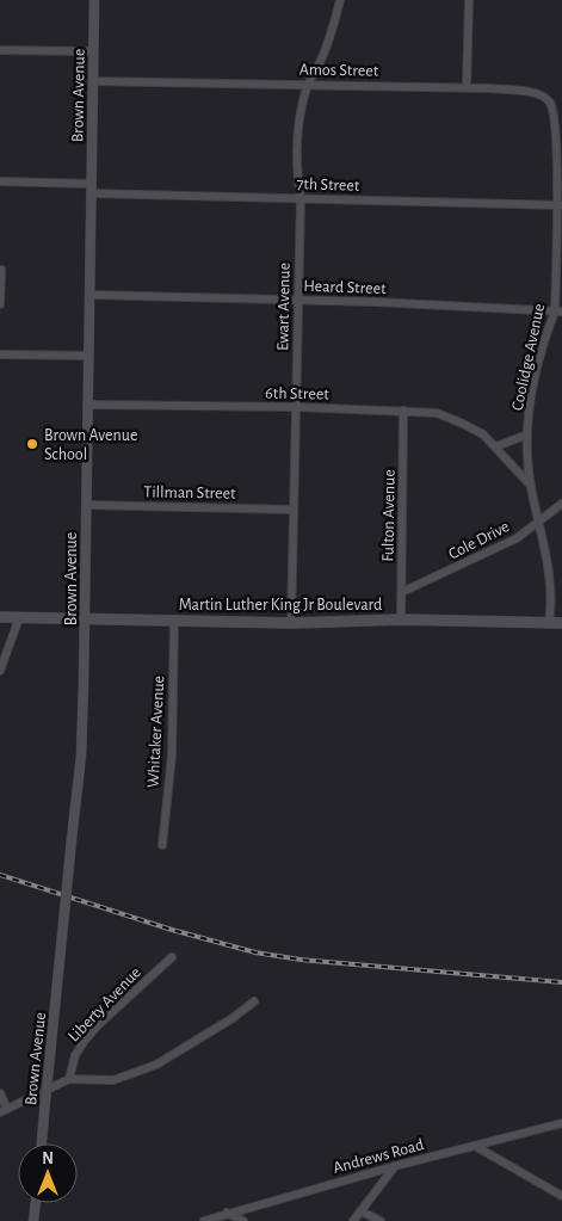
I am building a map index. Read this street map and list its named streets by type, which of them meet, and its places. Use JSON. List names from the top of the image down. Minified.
{"streets":{"main road":["Martin Luther King Jr Boulevard"],"street":["Amos Street","Brown Avenue","7th Street","Heard Street","Ewart Avenue","Coolidge Avenue","6th Street","Tillman Street","Fulton Avenue","Cole Drive","Whitaker Avenue","Liberty Avenue","Andrews Road"]},"crossings":[["Amos Street","Brown Avenue"],["Amos Street","Ewart Avenue"],["Amos Street","Coolidge Avenue"],["Brown Avenue","7th Street"],["Brown Avenue","Heard Street"],["Brown Avenue","6th Street"],["Brown Avenue","Tillman Street"],["Brown Avenue","Martin Luther King Jr Boulevard"],["7th Street","Ewart Avenue"],["7th Street","Coolidge Avenue"],["Heard Street","Ewart Avenue"],["Heard Street","Coolidge Avenue"],["Ewart Avenue","6th Street"],["Ewart Avenue","Tillman Street"],["Ewart Avenue","Martin Luther King Jr Boulevard"],["Coolidge Avenue","6th Street"],["Coolidge Avenue","Cole Drive"],["Coolidge Avenue","Martin Luther King Jr Boulevard"],["6th Street","Fulton Avenue"],["Fulton Avenue","Cole Drive"],["Fulton Avenue","Martin Luther King Jr Boulevard"],["Martin Luther King Jr Boulevard","Whitaker Avenue"]],"places":["Brown Avenue School"],"north":"top"}
